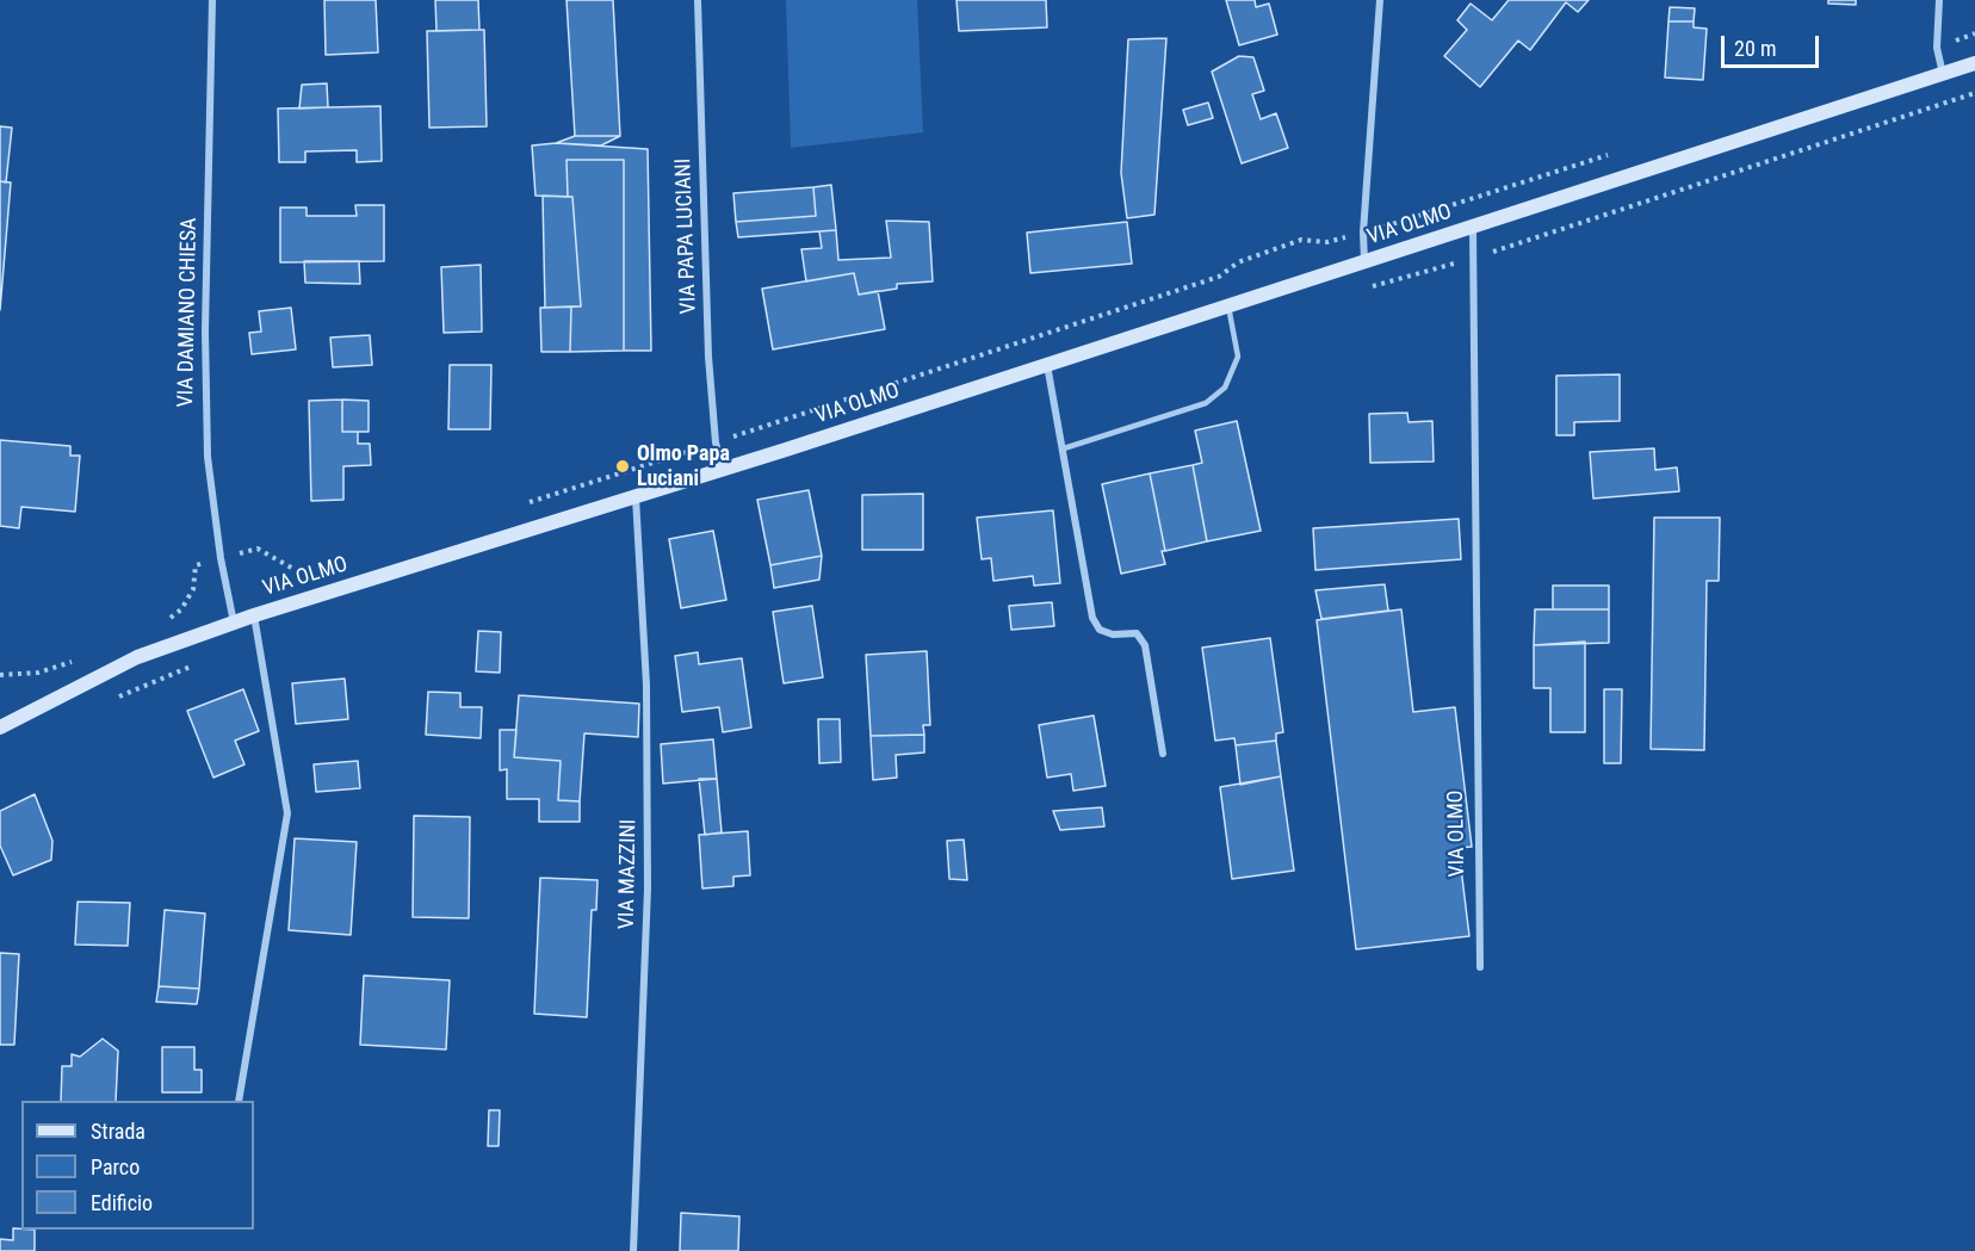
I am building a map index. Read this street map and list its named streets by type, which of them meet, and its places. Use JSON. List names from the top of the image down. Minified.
{"streets":{"street":["VIA OLMO","VIA PAPA LUCIANI","VIA DAMIANO CHIESA","VIA MAZZINI"]},"crossings":[["VIA OLMO","VIA PAPA LUCIANI"],["VIA OLMO","VIA DAMIANO CHIESA"],["VIA OLMO","VIA MAZZINI"]],"places":["Olmo Papa Luciani"],"legend":["Strada","Parco","Edificio"],"scale_bar":"20 m"}
